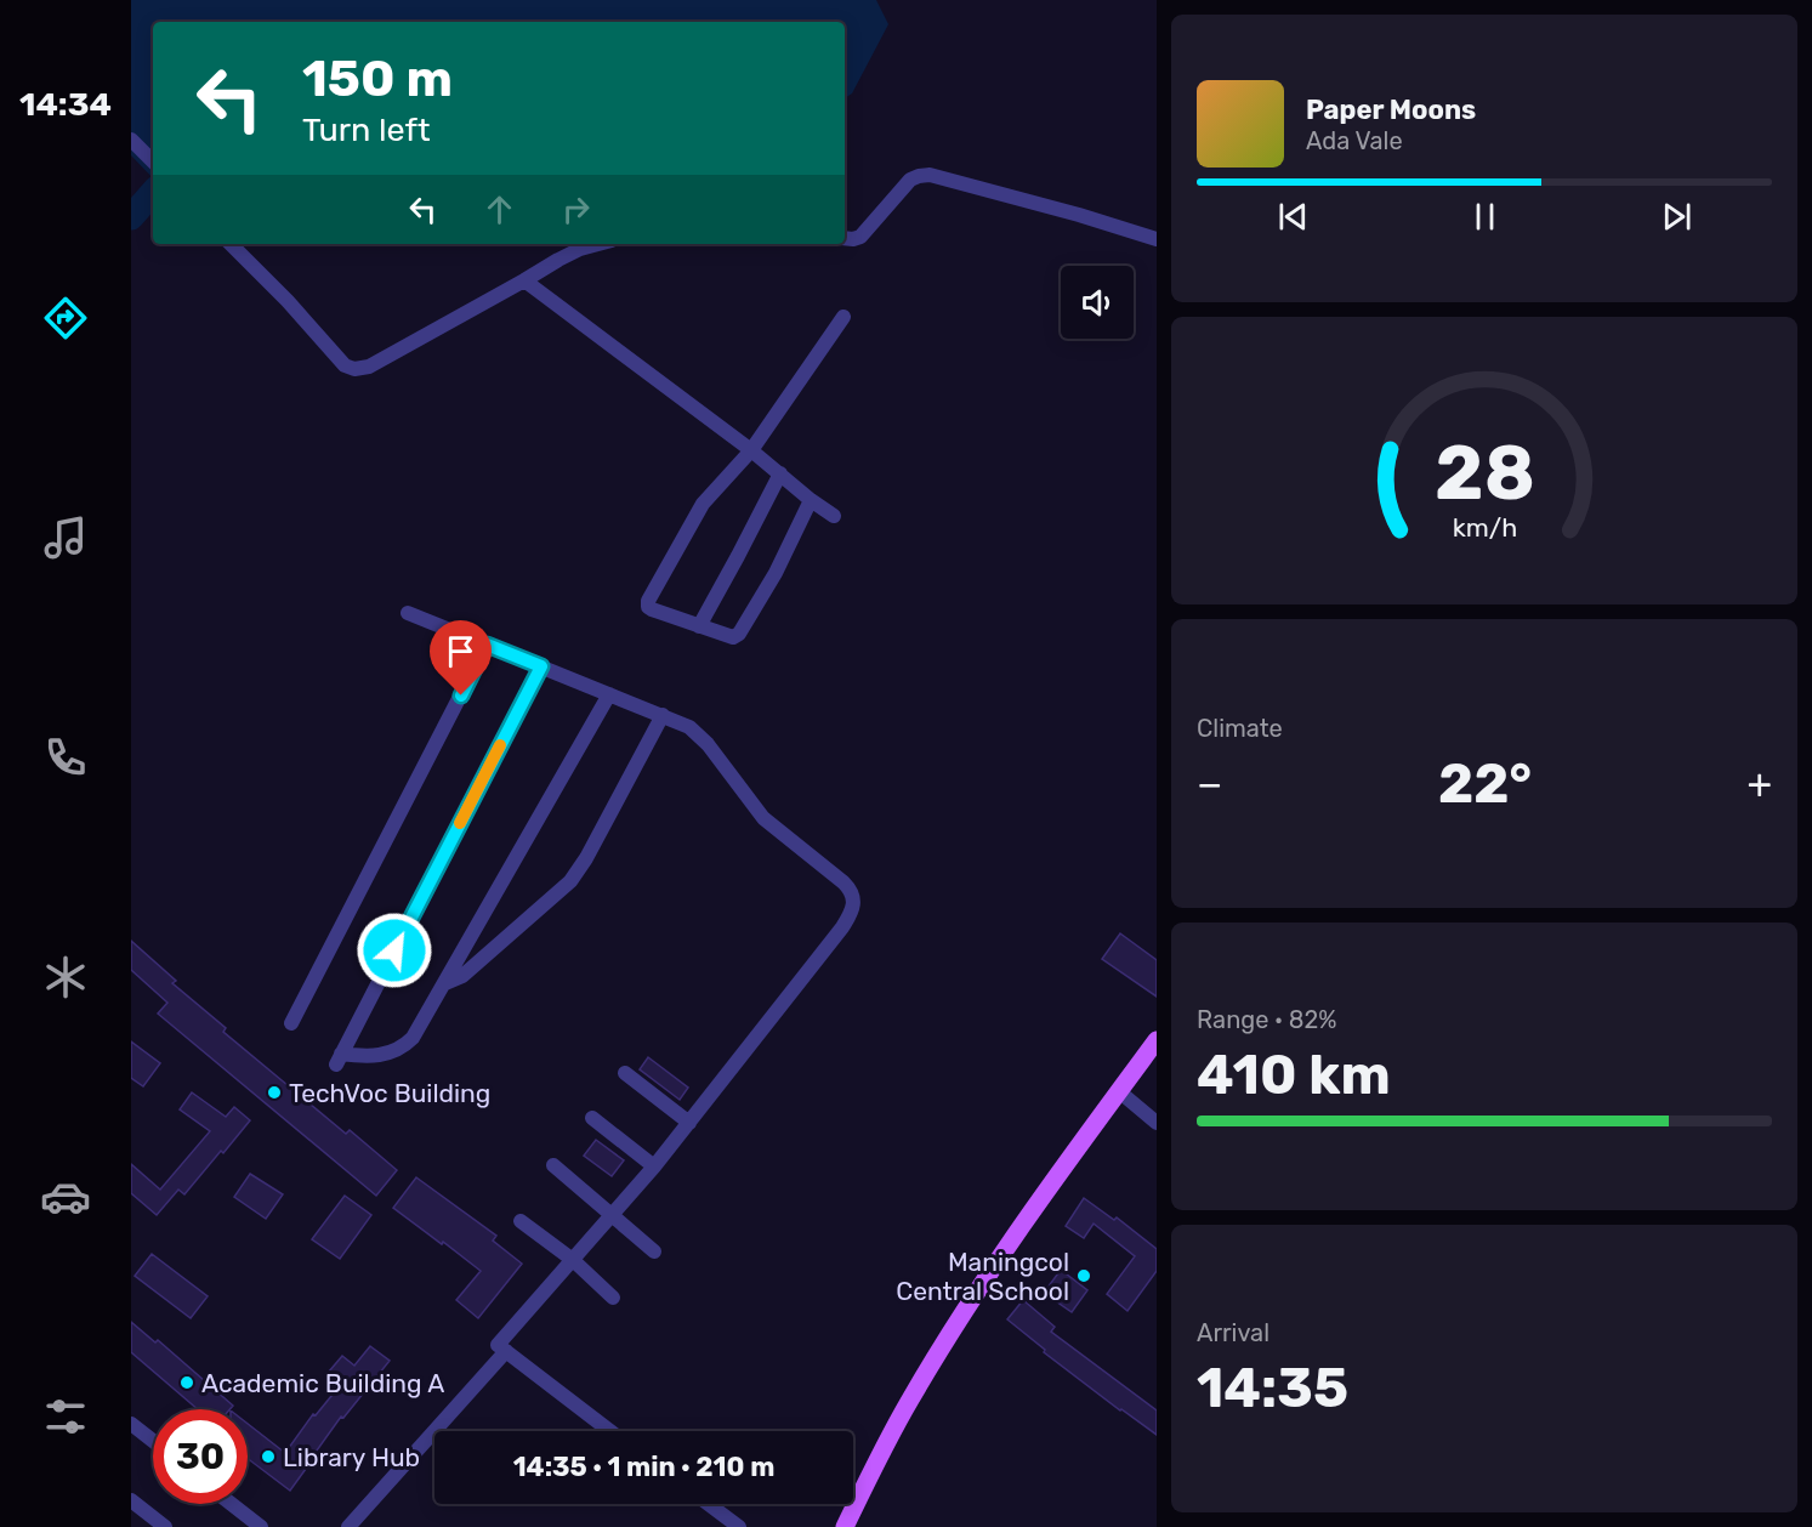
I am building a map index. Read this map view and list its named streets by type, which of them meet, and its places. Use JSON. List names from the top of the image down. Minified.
{"places":["TechVoc Building","Maningcol Central School","Academic Building A","Library Hub"],"page":{"tabs":"14:34","turn":["150 m","Turn left"],"song":["Paper Moons","Ada Vale"],"tile":["Climate",["Range · 82%","410 km"],["Arrival","14:35"]],"heat":["−","22°","+"],"limit":"30","trip":"14:35 · 1 min · 210 m","gauge":["28","km/h"]}}
